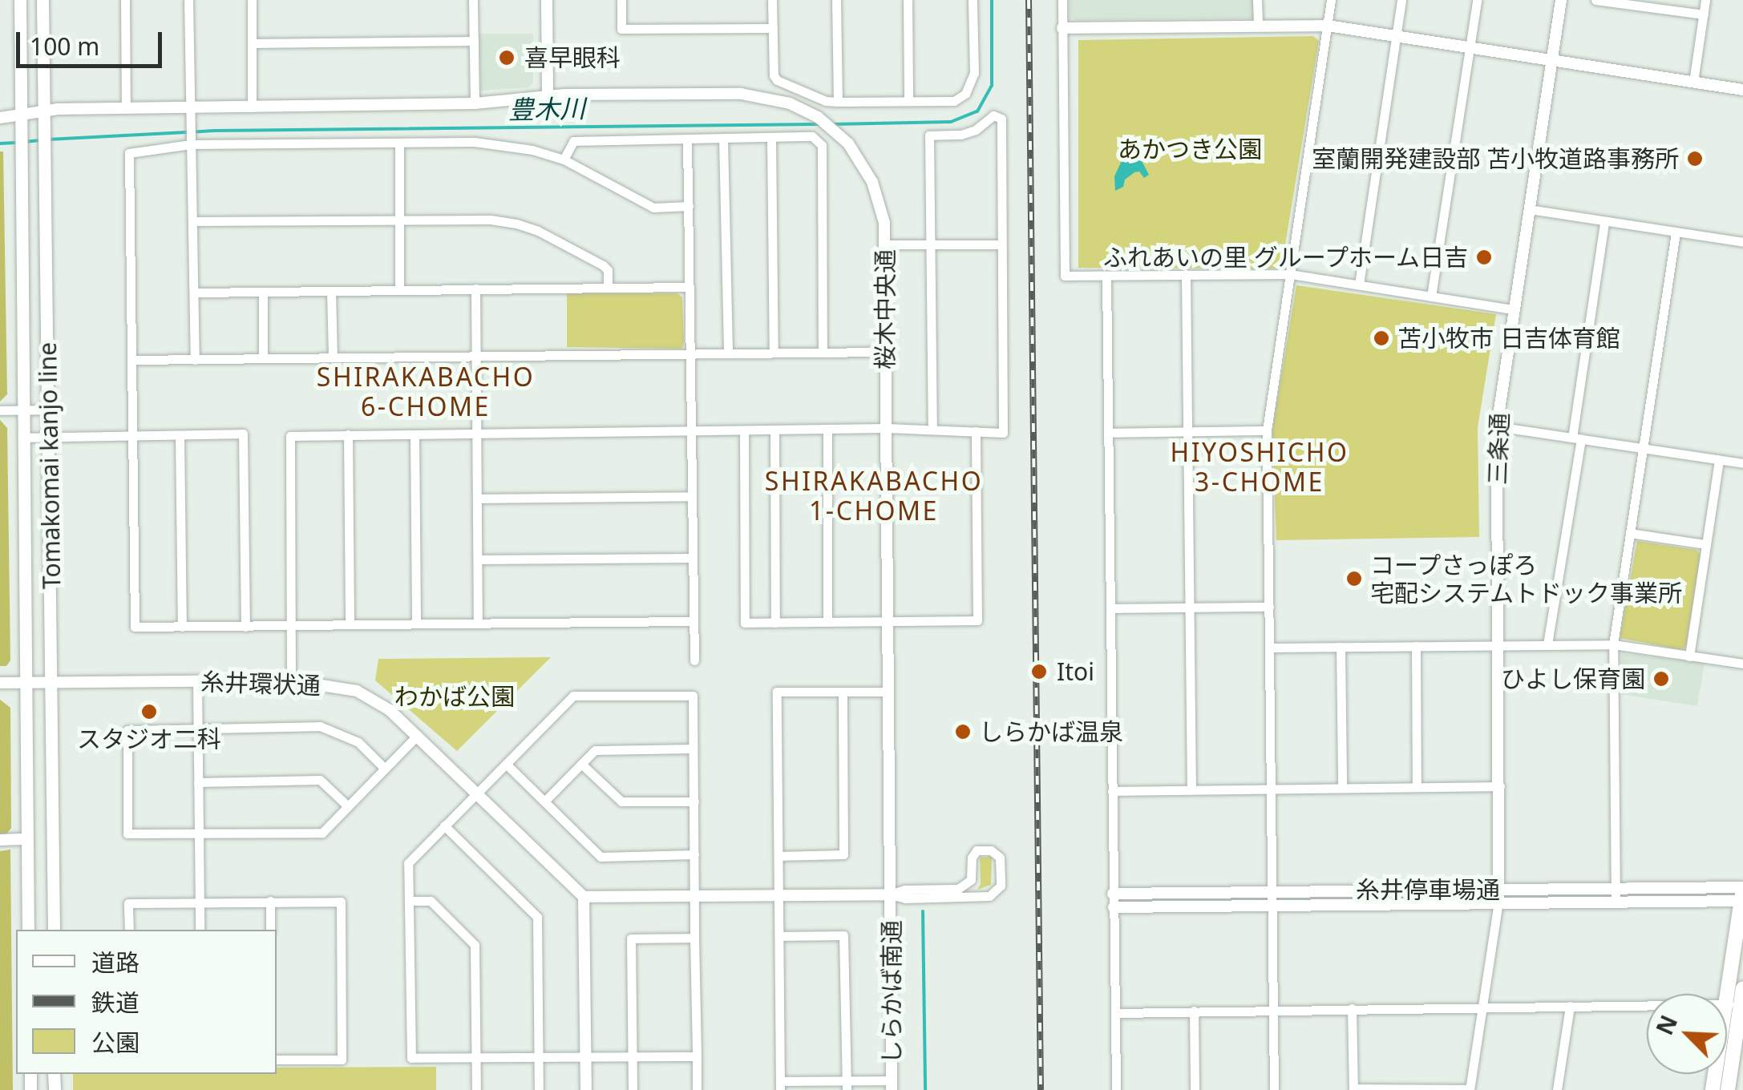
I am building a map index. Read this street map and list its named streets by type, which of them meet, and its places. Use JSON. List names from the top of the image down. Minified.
{"streets":{"main road":["Tomakomai kanjo line"],"street":["桜木中央通","三条通","糸井環状通","糸井停車場通","しらかば南通"]},"crossings":[["桜木中央通","Tomakomai kanjo line"],["桜木中央通","しらかば南通"],["三条通","糸井停車場通"],["Tomakomai kanjo line","糸井環状通"]],"districts":["SHIRAKABACHO 6-CHOME","HIYOSHICHO 3-CHOME","SHIRAKABACHO 1-CHOME"],"water":["豊木川"],"parks":["あかつき公園","わかば公園"],"places":["喜早眼科","室蘭開発建設部 苫小牧道路事務所","ふれあいの里 グループホーム日吉","苫小牧市 日吉体育館","コープさっぽろ 宅配システムトドック事業所","Itoi","ひよし保育園","スタジオ二科","しらかば温泉"],"legend":["道路","鉄道","公園"],"scale_bar":"100 m","north":"top left"}
